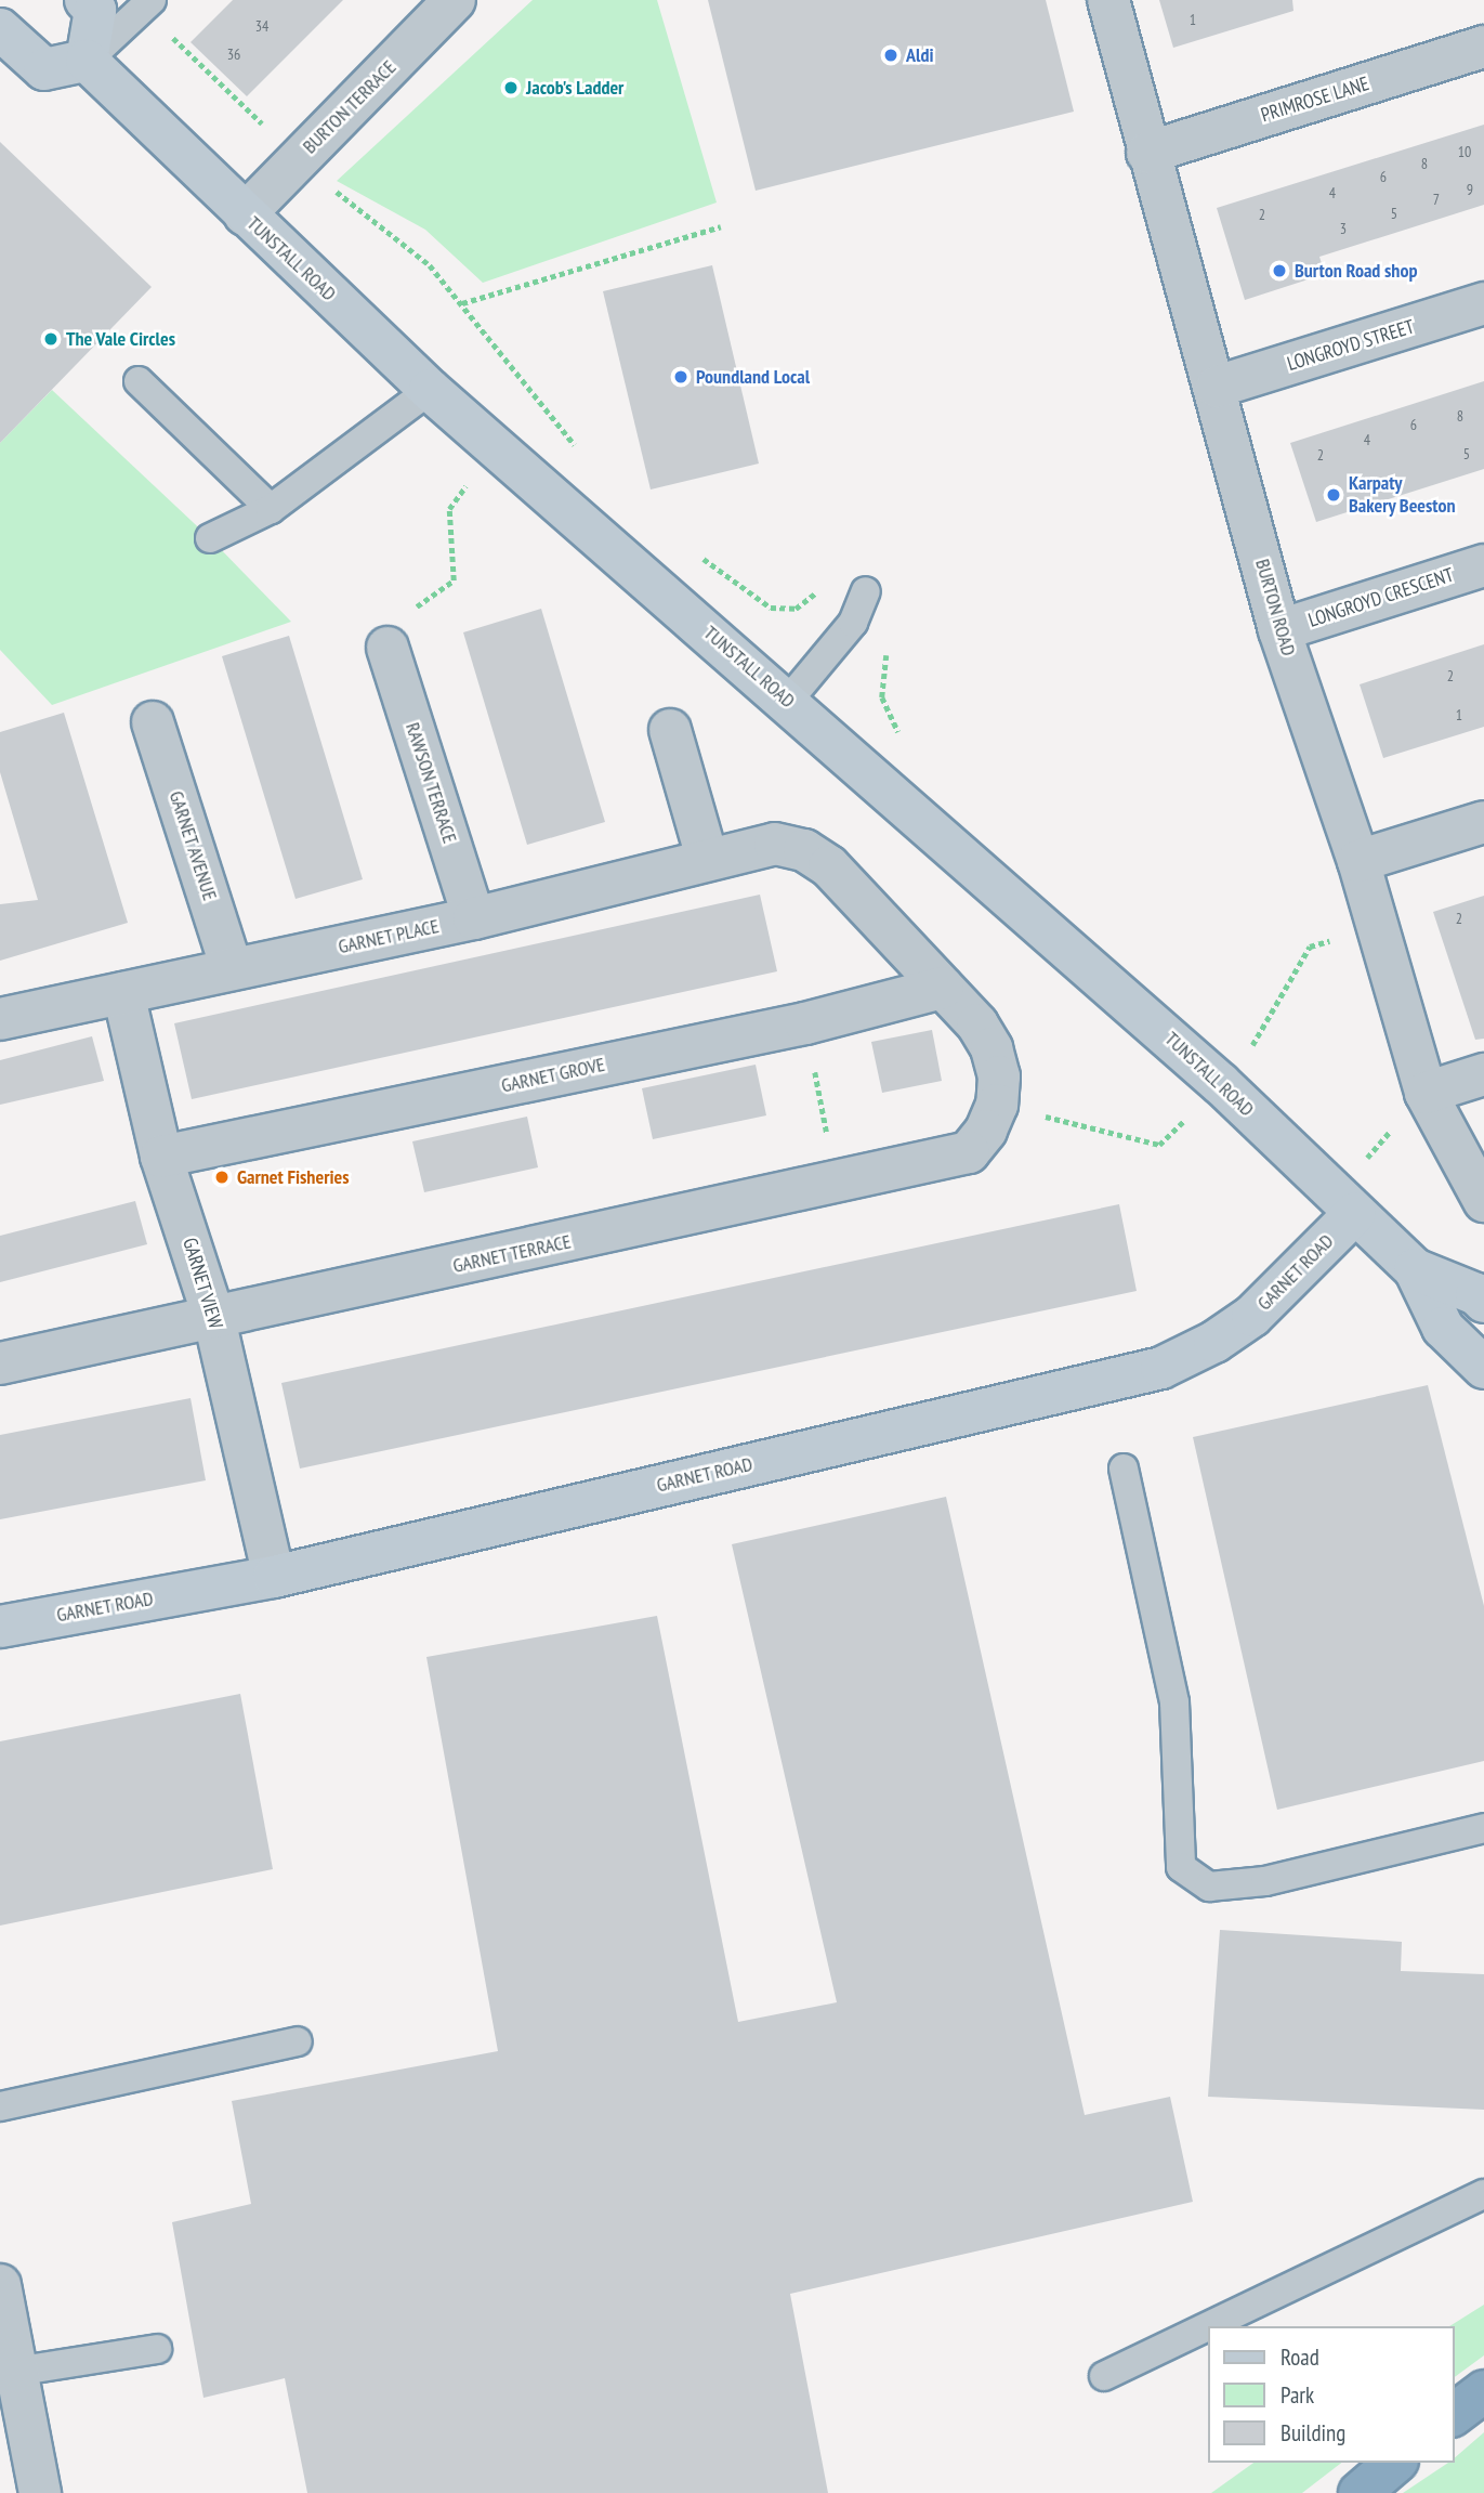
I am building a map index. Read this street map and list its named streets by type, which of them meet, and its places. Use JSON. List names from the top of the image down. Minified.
{"streets":{"street":["PRIMROSE LANE","BURTON TERRACE","TUNSTALL ROAD","LONGROYD STREET","LONGROYD CRESCENT","BURTON ROAD","RAWSON TERRACE","GARNET AVENUE","GARNET PLACE","GARNET GROVE","GARNET TERRACE","GARNET ROAD","GARNET VIEW"]},"crossings":[["PRIMROSE LANE","BURTON ROAD"],["BURTON TERRACE","TUNSTALL ROAD"],["TUNSTALL ROAD","GARNET ROAD"],["LONGROYD STREET","BURTON ROAD"],["LONGROYD CRESCENT","BURTON ROAD"],["RAWSON TERRACE","GARNET PLACE"],["GARNET AVENUE","GARNET PLACE"],["GARNET PLACE","GARNET GROVE"],["GARNET PLACE","GARNET TERRACE"],["GARNET PLACE","GARNET VIEW"],["GARNET GROVE","GARNET TERRACE"],["GARNET GROVE","GARNET VIEW"],["GARNET TERRACE","GARNET VIEW"],["GARNET ROAD","GARNET VIEW"]],"places":["Aldi","Jacob's Ladder","Burton Road shop","The Vale Circles","Poundland Local","Karpaty Bakery Beeston","Garnet Fisheries"],"house_numbers":["1","34","36","10","8","6","9","4","7","5","2","3","8","6","4","5","2","2","1","2"],"legend":["Road","Park","Building"]}
